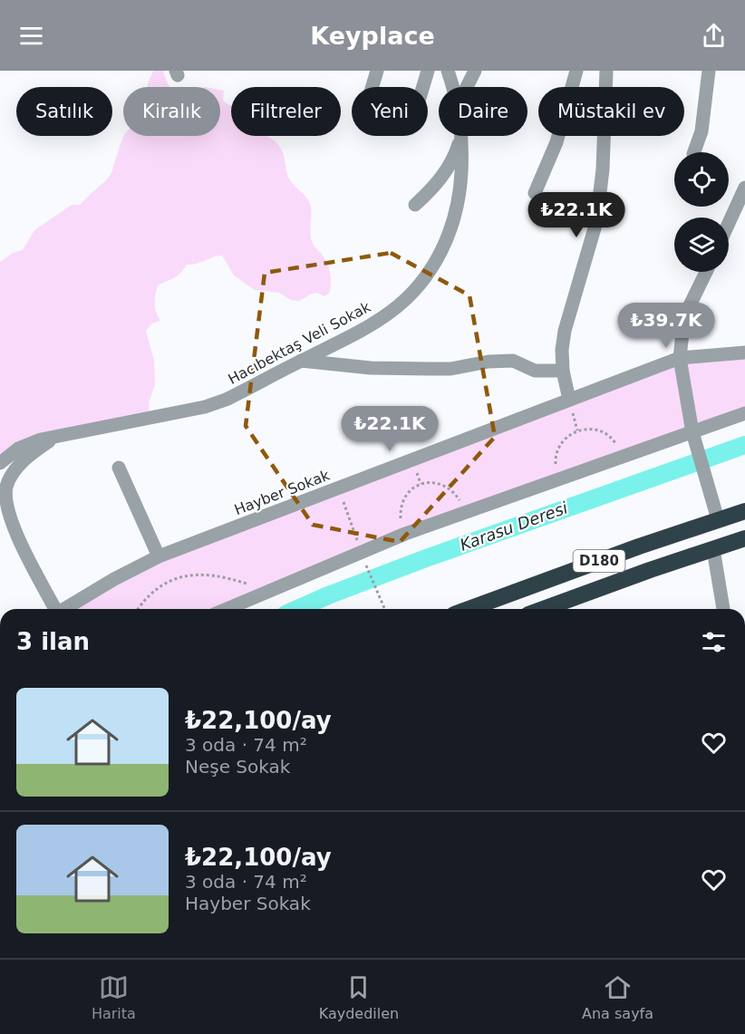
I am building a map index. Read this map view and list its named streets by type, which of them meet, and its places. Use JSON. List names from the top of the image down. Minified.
{"streets":{"highway":["D180"],"street":["Hacıbektaş Veli Sokak","Hayber Sokak"]},"water":["Karasu Deresi"],"page":{"header":"Keyplace","chip":["Satılık","Kiralık","Filtreler","Yeni","Daire","Müstakil ev"],"price":["₺22.1K","₺39.7K","₺22.1K"],"heading":"3 ilan","list":[{"name":"₺22,100/ay","note":"3 oda · 74 m² · Neşe Sokak"},{"name":"₺22,100/ay","note":"3 oda · 74 m² · Hayber Sokak"}],"tabs":["Harita","Kaydedilen","Ana sayfa"]}}
